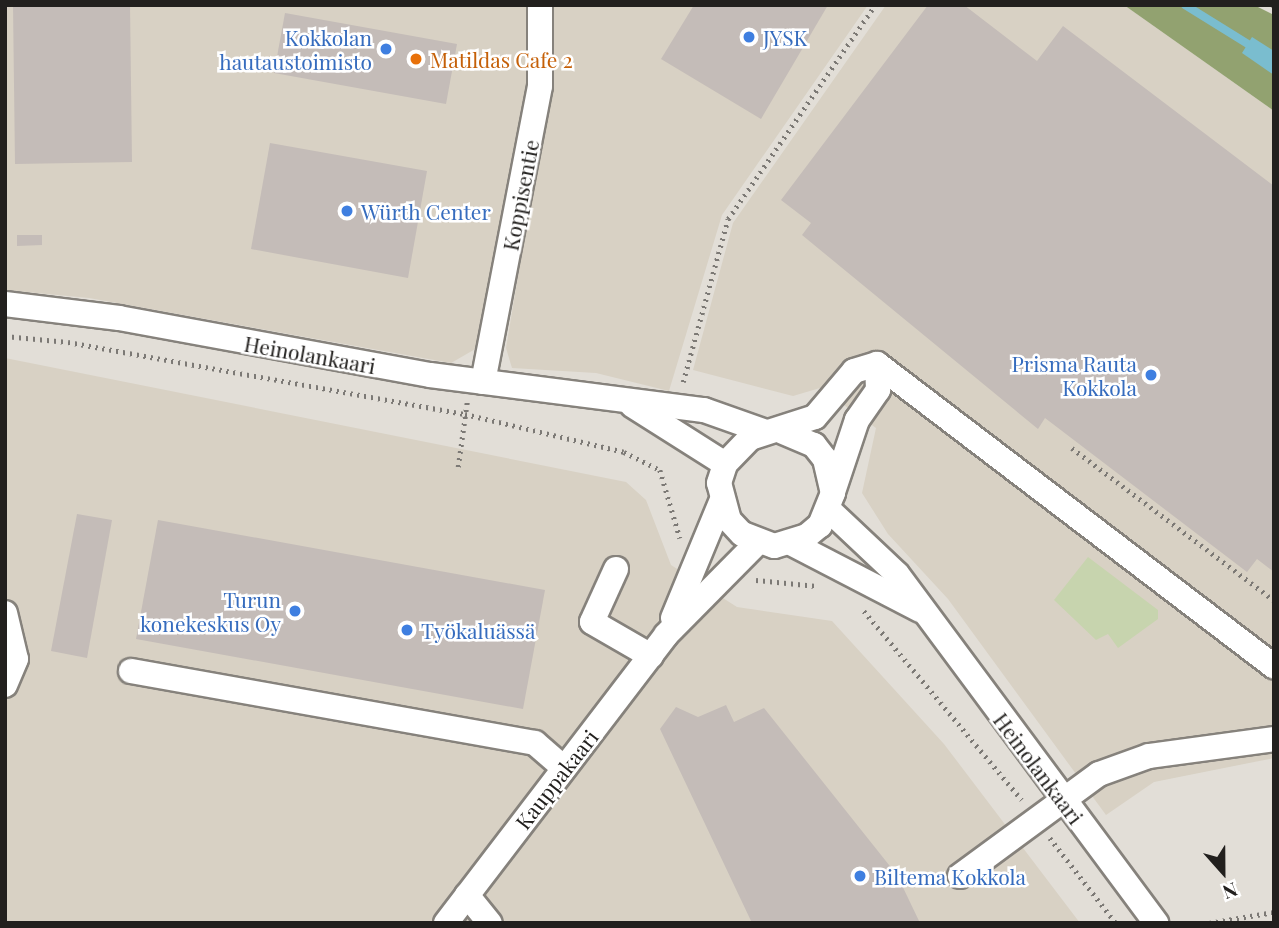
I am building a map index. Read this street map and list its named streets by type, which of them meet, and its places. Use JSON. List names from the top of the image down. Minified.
{"streets":{"street":["Koppisentie","Heinolankaari","Kauppakaari"]},"crossings":[["Koppisentie","Heinolankaari"],["Heinolankaari","Kauppakaari"]],"places":["JYSK","Kokkolan hautaustoimisto","Matildas Cafe 2","Würth Center","Prisma Rauta Kokkola","Turun konekeskus Oy","Työkaluässä","Biltema Kokkola"],"north":"bottom"}
